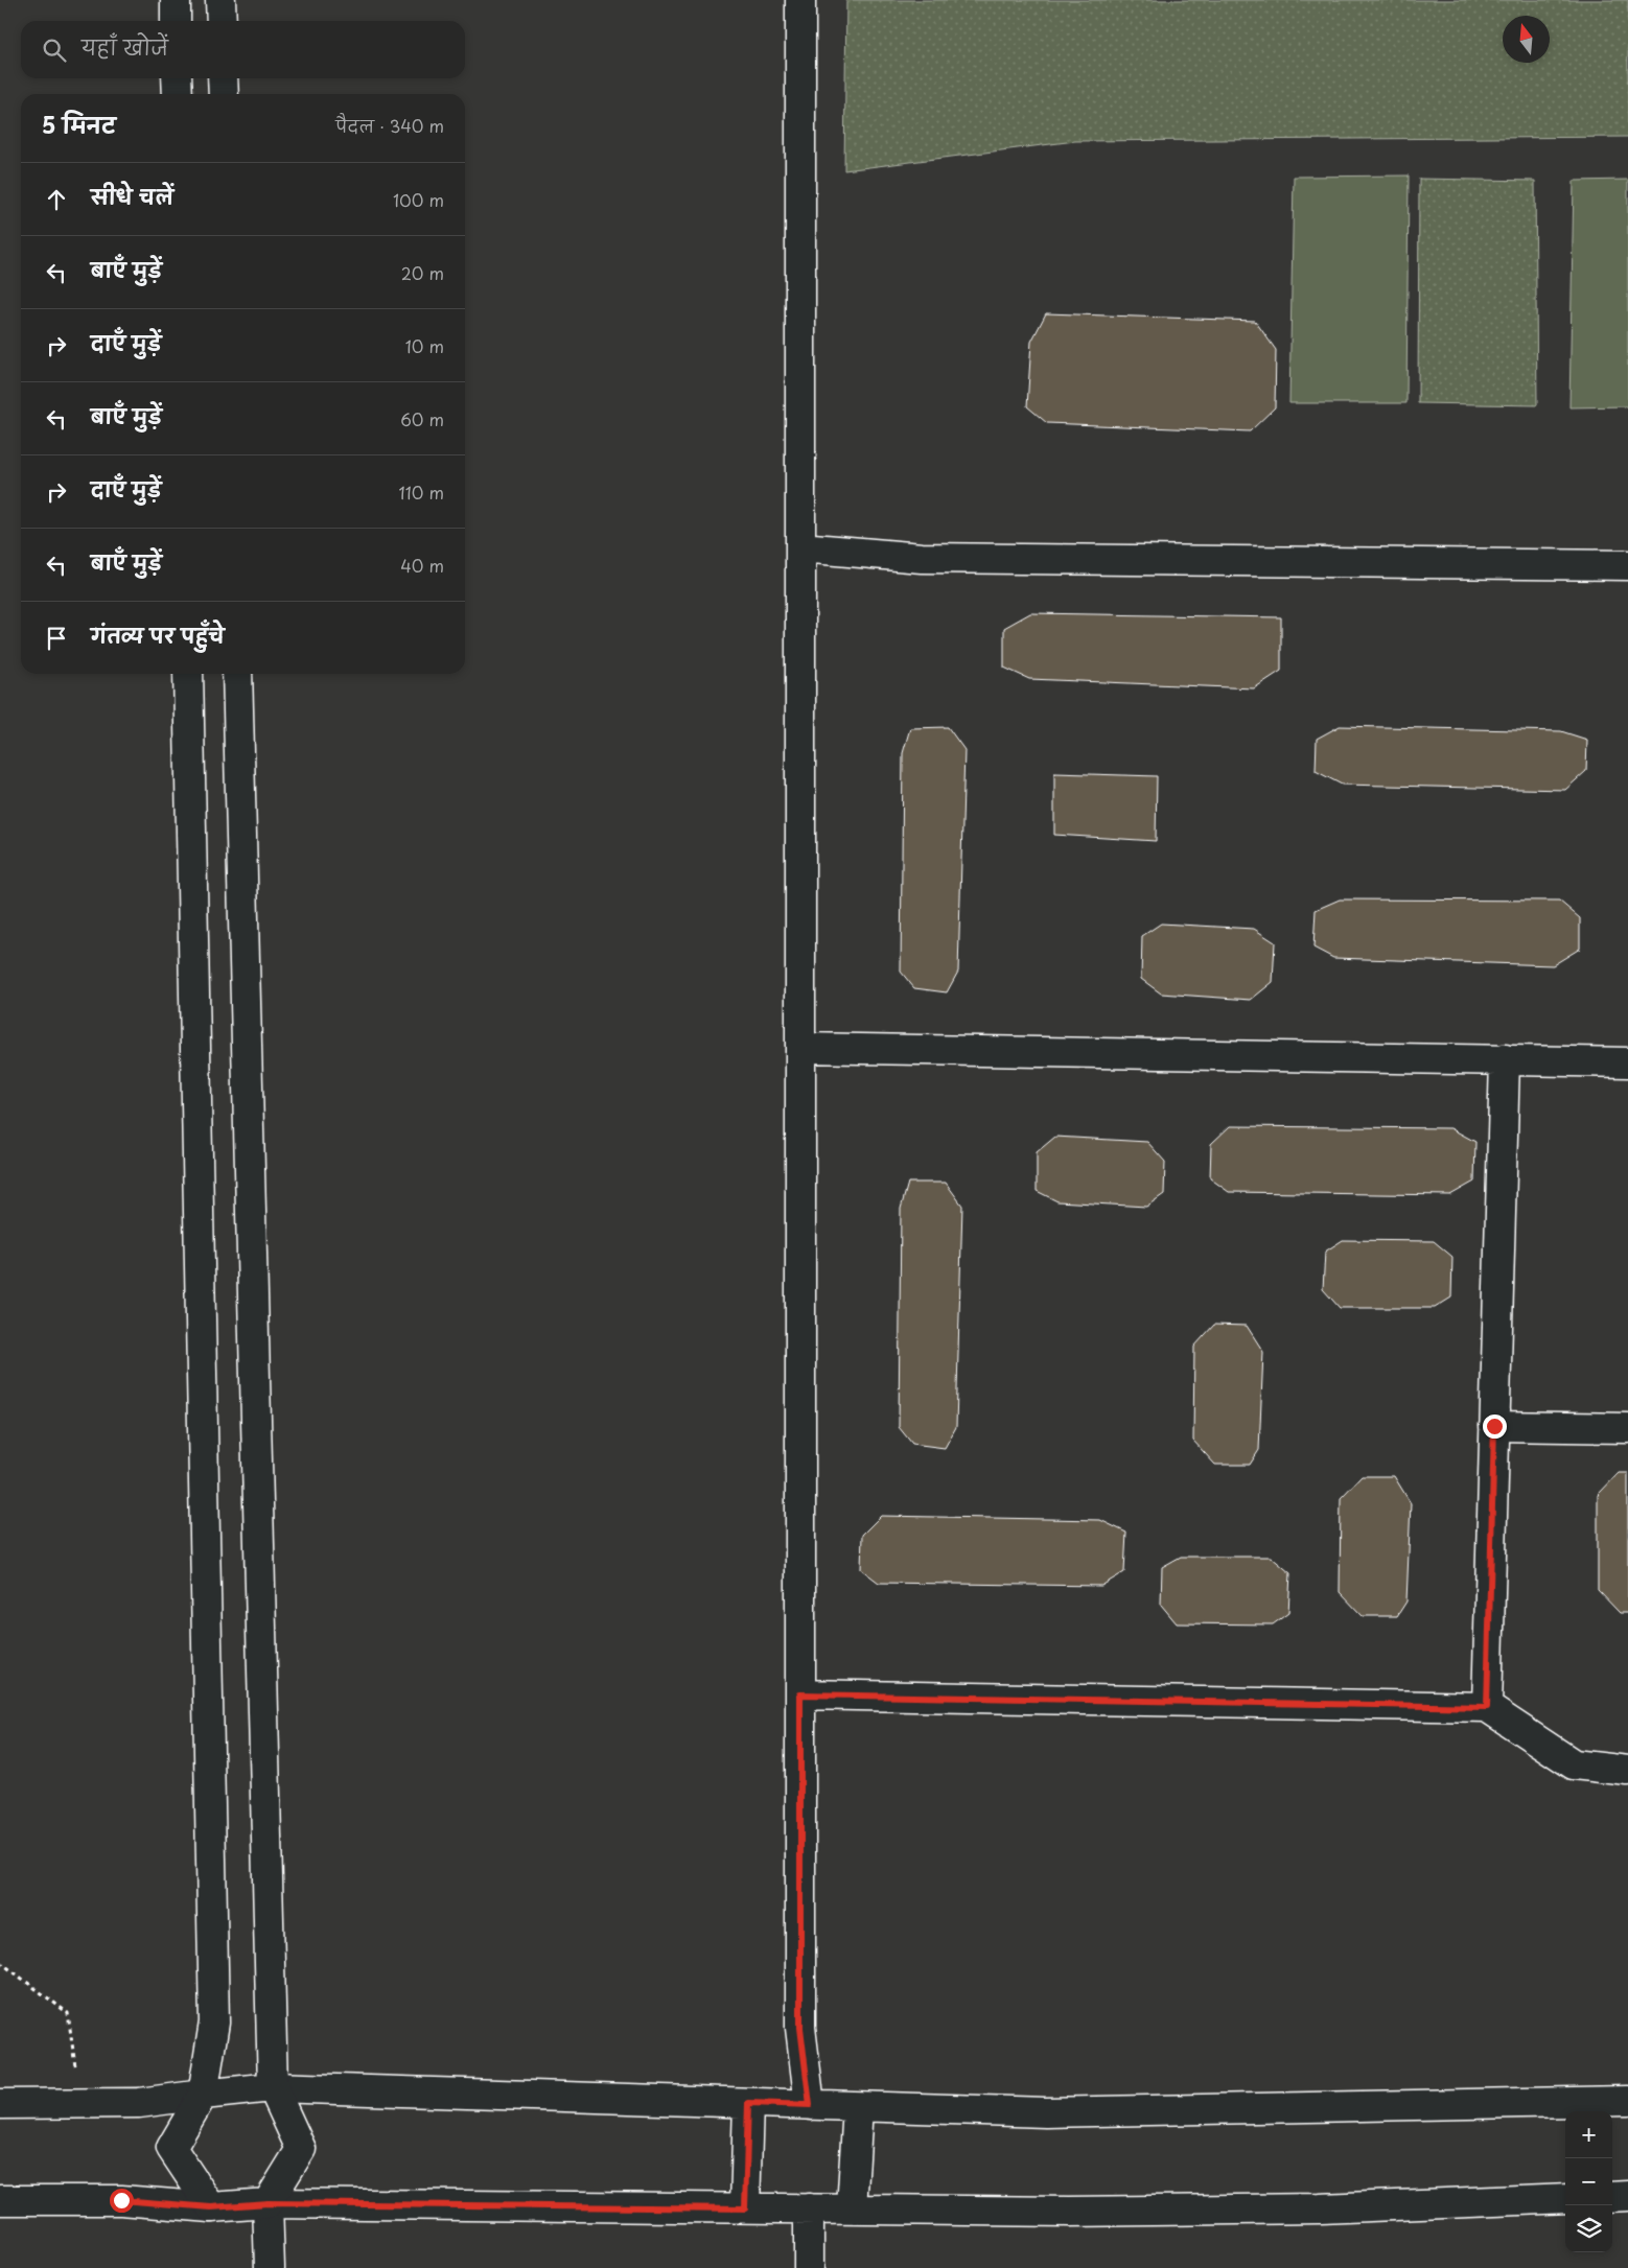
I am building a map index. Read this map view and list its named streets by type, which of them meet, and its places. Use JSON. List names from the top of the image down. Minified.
{"north":"top","page":{"search":"यहाँ खोजें","heading":["5 मिनट","पैदल · 340 m"],"list":[["सीधे चलें","100 m"],["बाएँ मुड़ें","20 m"],["दाएँ मुड़ें","10 m"],["बाएँ मुड़ें","60 m"],["दाएँ मुड़ें","110 m"],["बाएँ मुड़ें","40 m"],"गंतव्य पर पहुँचे"],"map_buttons":["+","−"]}}
